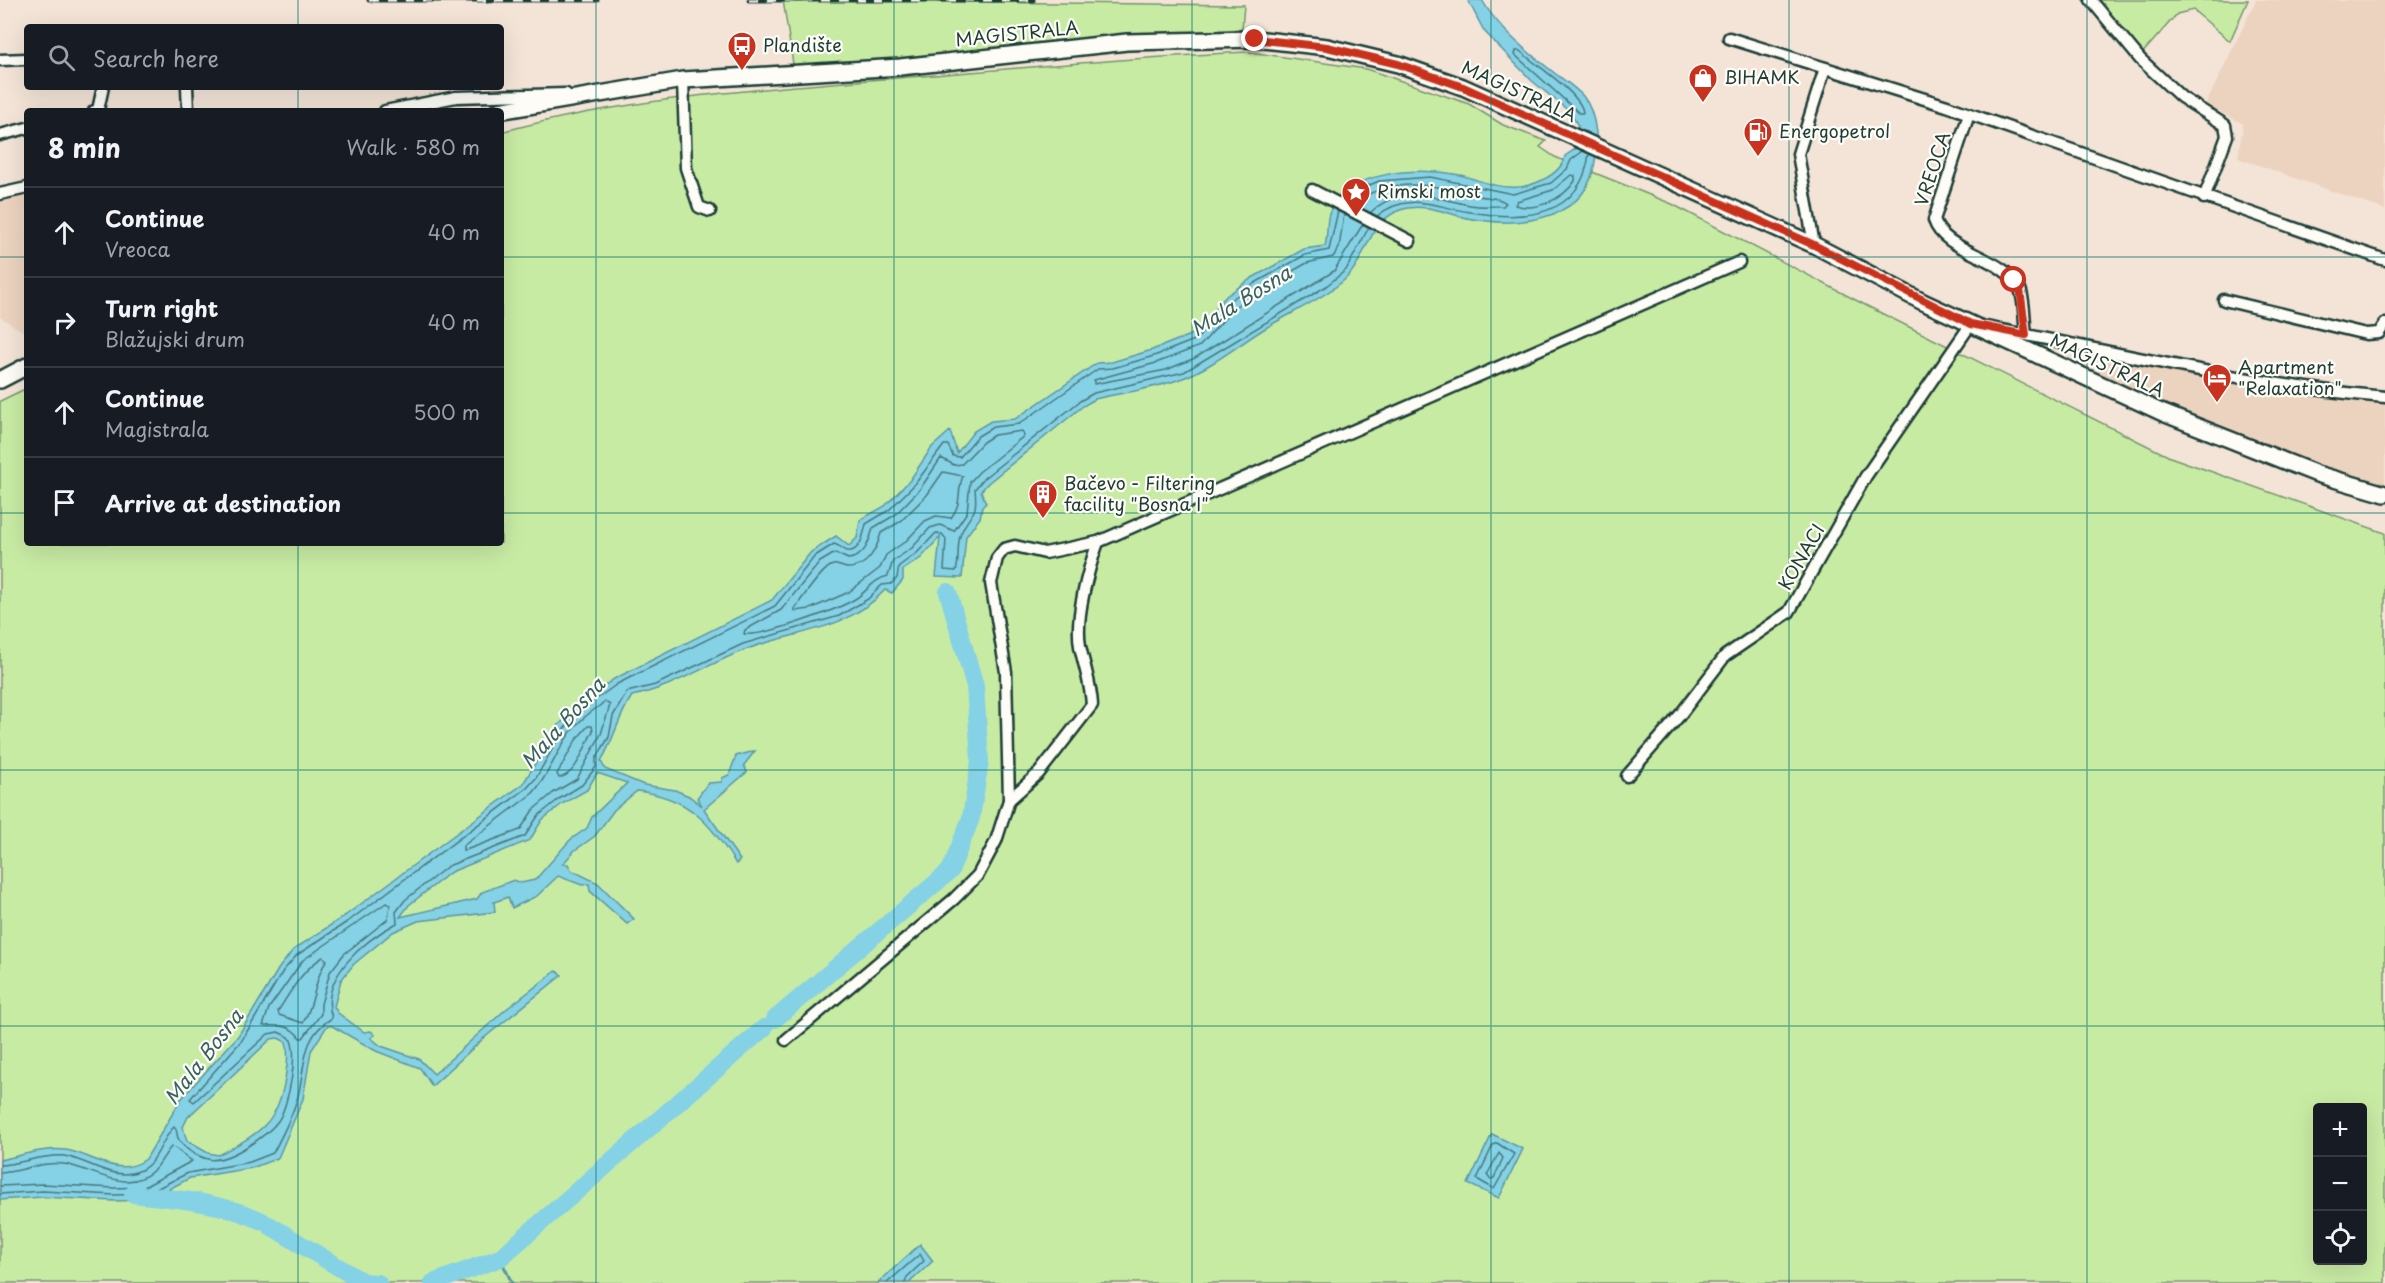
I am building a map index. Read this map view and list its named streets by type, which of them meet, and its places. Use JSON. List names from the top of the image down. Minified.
{"streets":{"main road":["MAGISTRALA"],"street":["VREOCA","KONACI"]},"crossings":[["MAGISTRALA","KONACI"]],"water":["Mala Bosna"],"places":{"bus stop":["Plandište"],"shop":["BIHAMK"],"fuel station":["Energopetrol"],"place":["Rimski most"],"hotel":["Apartment \"Relaxation\""],"building":["Bačevo - Filtering facility \"Bosna I\""]},"page":{"search":"Search here","heading":["8 min","Walk · 580 m"],"list":[["Continue","Vreoca","40 m"],["Turn right","Blažujski drum","40 m"],["Continue","Magistrala","500 m"],"Arrive at destination"],"map_buttons":["+","−"]}}
